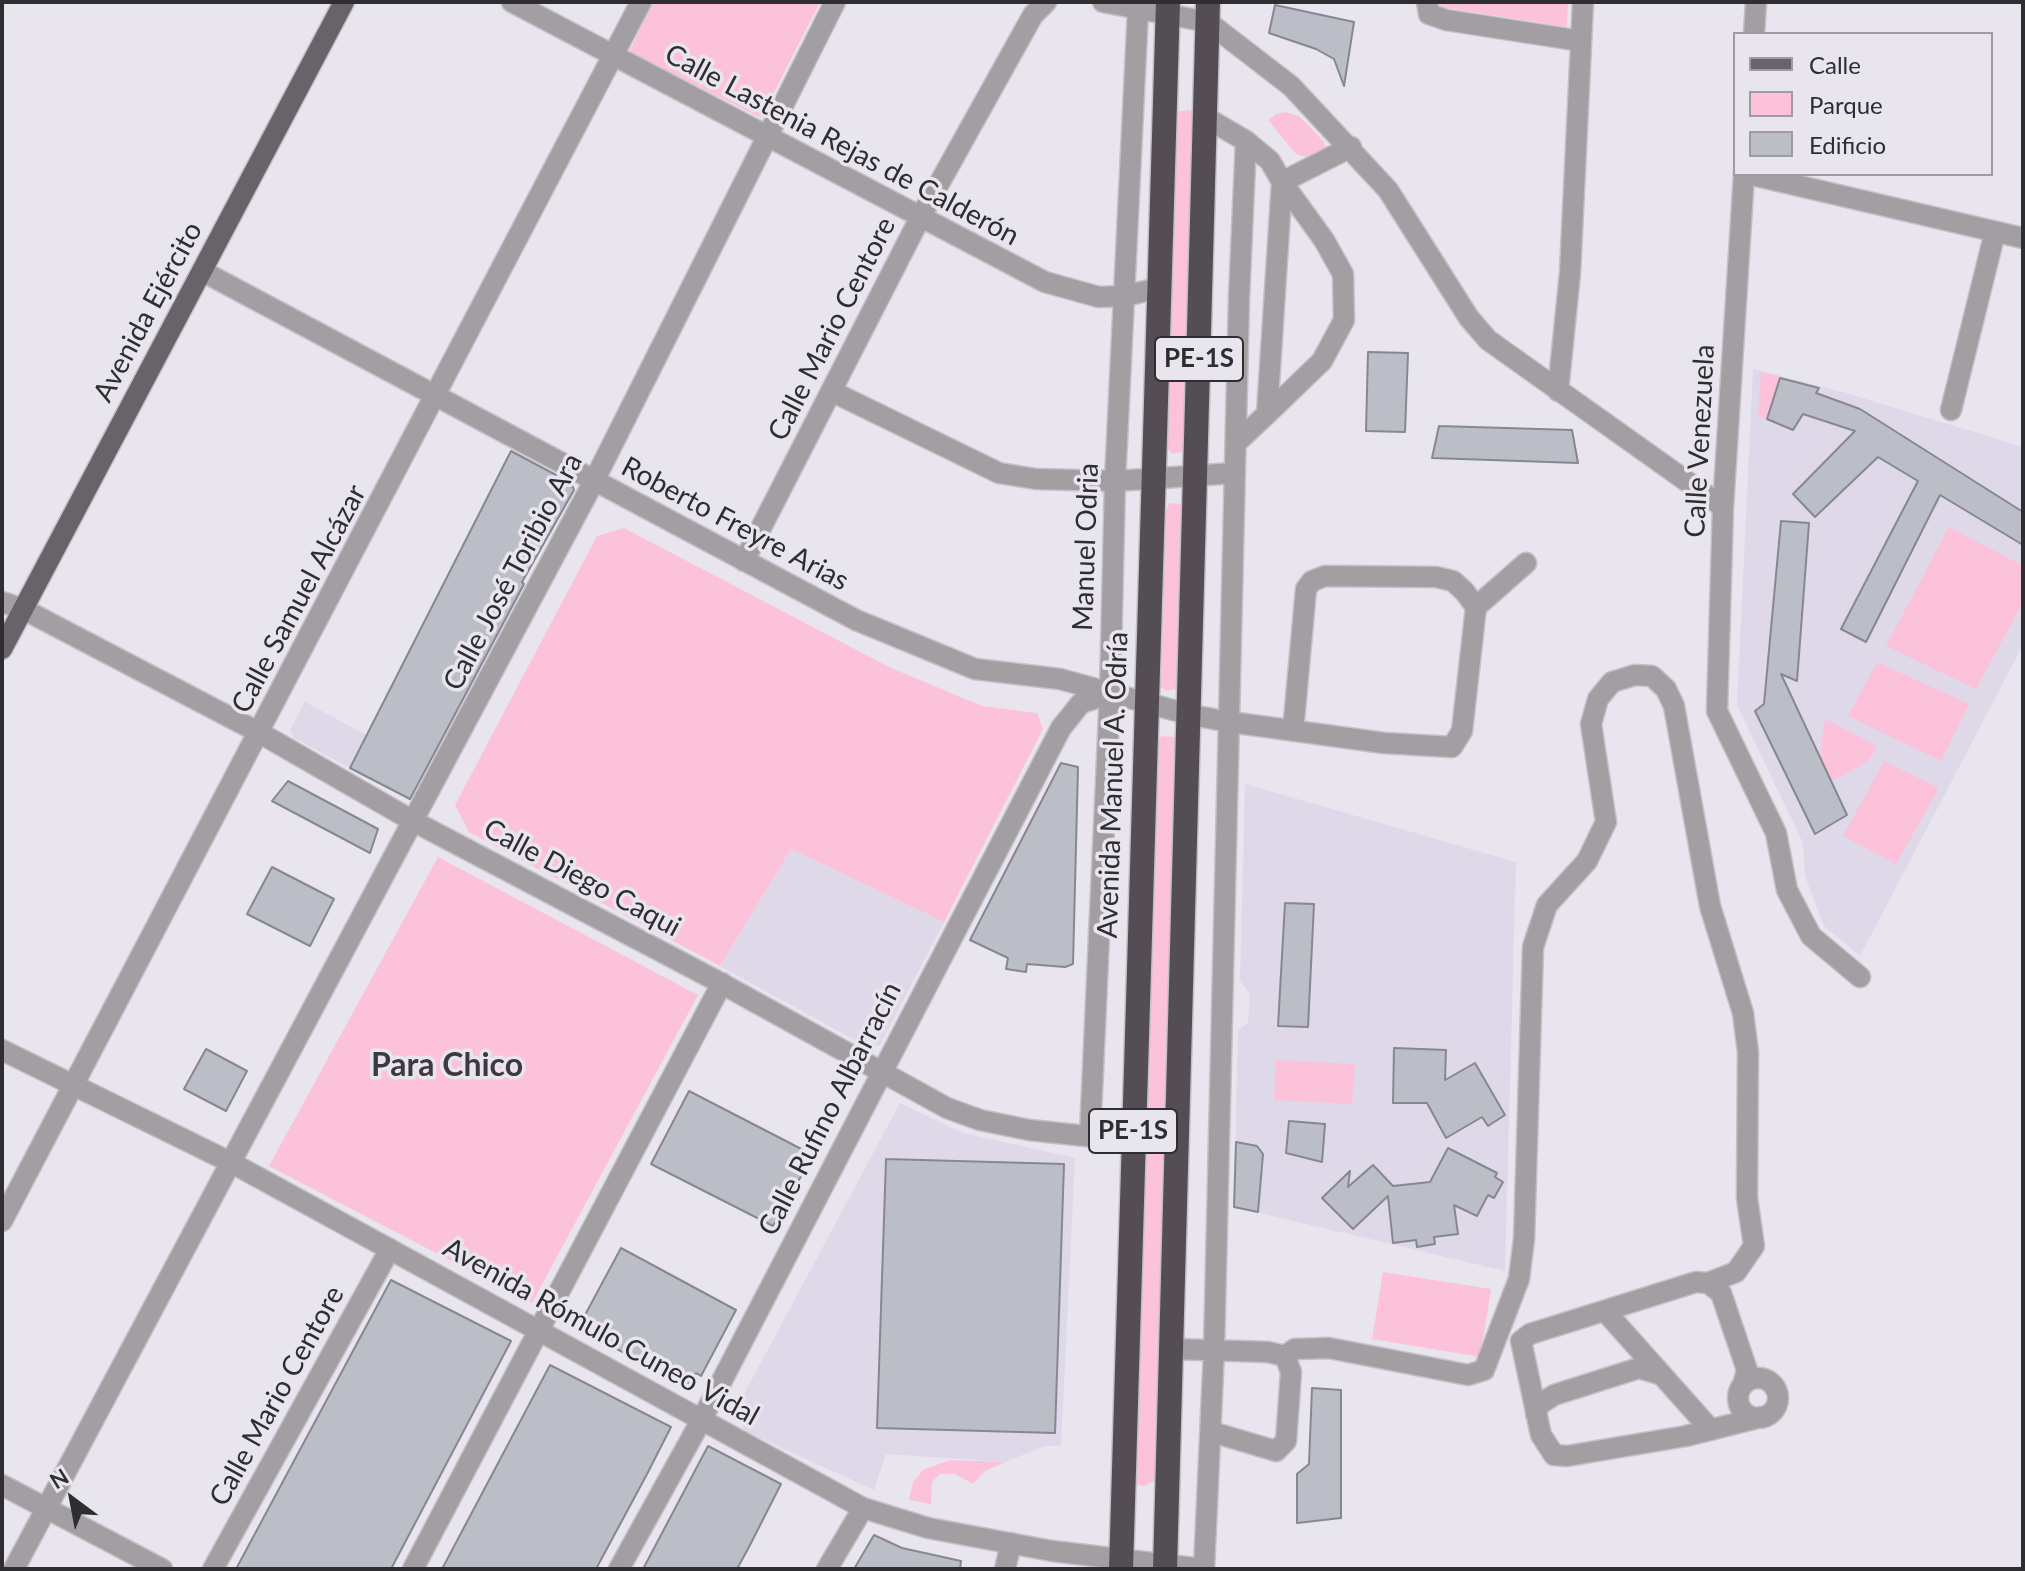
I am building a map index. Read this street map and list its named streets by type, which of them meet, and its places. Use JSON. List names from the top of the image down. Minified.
{"streets":{"highway":["PE-1S","Avenida Manuel A. Odría"],"main road":["Avenida Ejército"],"street":["Calle Lastenia Rejas de Calderón","Calle Mario Centore","Calle Venezuela","Roberto Freyre Arias","Manuel Odria","Calle José Toribio Ara","Calle Samuel Alcázar","Calle Diego Caqui","Calle Rufino Albarracín","Avenida Rómulo Cuneo Vidal"]},"crossings":[["Calle Lastenia Rejas de Calderón","Calle Mario Centore"],["Calle Lastenia Rejas de Calderón","Manuel Odria"],["Calle Lastenia Rejas de Calderón","Calle José Toribio Ara"],["Calle Lastenia Rejas de Calderón","Calle Samuel Alcázar"],["Calle Lastenia Rejas de Calderón","Avenida Manuel A. Odría"],["Avenida Ejército","Roberto Freyre Arias"],["Avenida Ejército","Calle Diego Caqui"],["Calle Mario Centore","Roberto Freyre Arias"],["Calle Mario Centore","Avenida Rómulo Cuneo Vidal"],["PE-1S","Roberto Freyre Arias"],["PE-1S","Avenida Rómulo Cuneo Vidal"],["Roberto Freyre Arias","Manuel Odria"],["Roberto Freyre Arias","Calle José Toribio Ara"],["Roberto Freyre Arias","Calle Samuel Alcázar"],["Roberto Freyre Arias","Avenida Manuel A. Odría"],["Roberto Freyre Arias","Calle Rufino Albarracín"],["Manuel Odria","Calle Diego Caqui"],["Manuel Odria","Calle Rufino Albarracín"],["Calle José Toribio Ara","Calle Diego Caqui"],["Calle José Toribio Ara","Avenida Rómulo Cuneo Vidal"],["Calle Samuel Alcázar","Calle Diego Caqui"],["Calle Samuel Alcázar","Avenida Rómulo Cuneo Vidal"],["Avenida Manuel A. Odría","Calle Diego Caqui"],["Avenida Manuel A. Odría","Avenida Rómulo Cuneo Vidal"],["Calle Diego Caqui","Calle Rufino Albarracín"],["Calle Rufino Albarracín","Avenida Rómulo Cuneo Vidal"]],"districts":["Para Chico"],"legend":["Calle","Parque","Edificio"],"north":"top left"}
